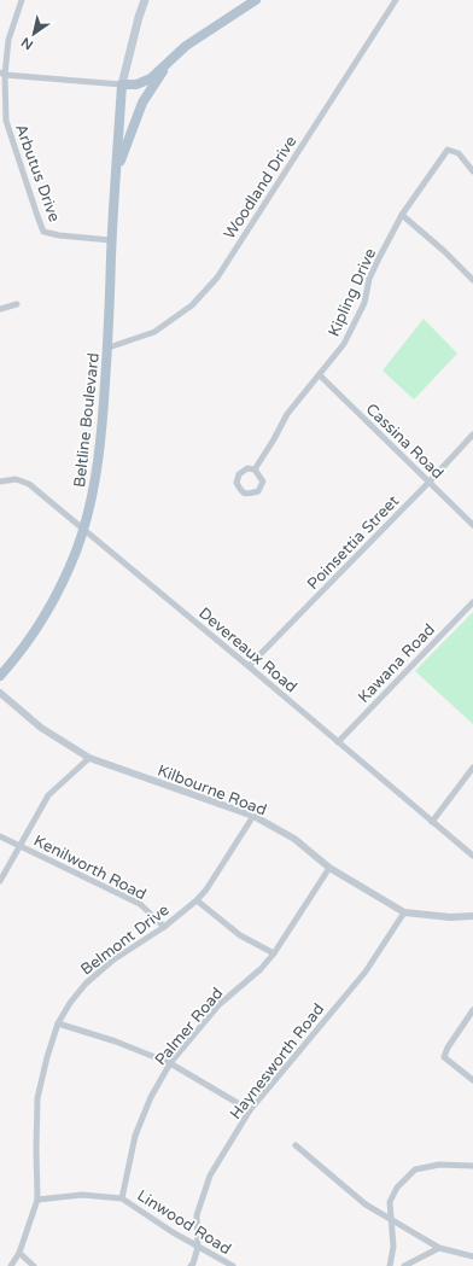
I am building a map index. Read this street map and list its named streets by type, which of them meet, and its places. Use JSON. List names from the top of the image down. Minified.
{"streets":{"main road":["Beltline Boulevard"],"street":["Arbutus Drive","Woodland Drive","Kipling Drive","Cassina Road","Poinsettia Street","Devereaux Road","Kawana Road","Kilbourne Road","Kenilworth Road","Belmont Drive","Palmer Road","Haynesworth Road","Linwood Road"]},"crossings":[["Arbutus Drive","Beltline Boulevard"],["Woodland Drive","Beltline Boulevard"],["Kipling Drive","Cassina Road"],["Beltline Boulevard","Devereaux Road"],["Cassina Road","Poinsettia Street"],["Poinsettia Street","Devereaux Road"],["Devereaux Road","Kawana Road"],["Kilbourne Road","Belmont Drive"],["Kilbourne Road","Palmer Road"],["Kilbourne Road","Haynesworth Road"],["Kenilworth Road","Belmont Drive"],["Belmont Drive","Linwood Road"],["Palmer Road","Linwood Road"],["Haynesworth Road","Linwood Road"]],"north":"bottom left"}
